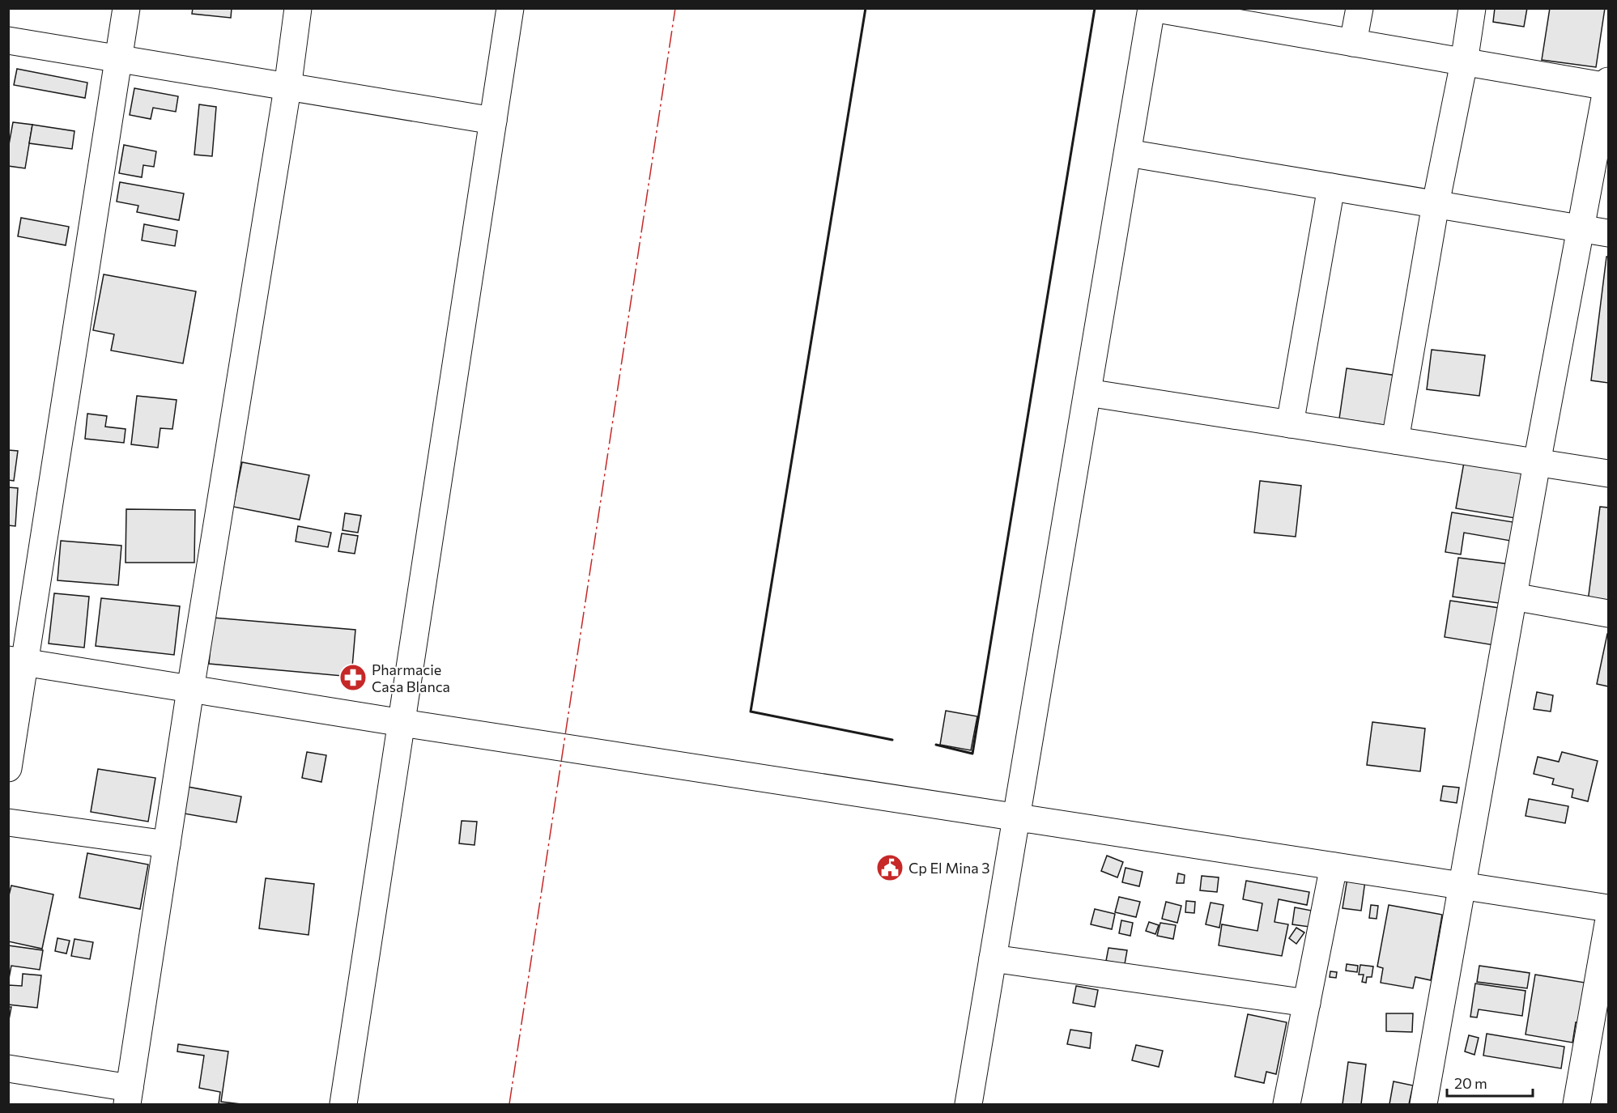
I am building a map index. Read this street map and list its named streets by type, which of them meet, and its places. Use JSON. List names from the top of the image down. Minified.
{"places":{"pharmacy":["Pharmacie Casa Blanca"],"public building":["Cp El Mina 3"]},"scale_bar":"20 m"}
